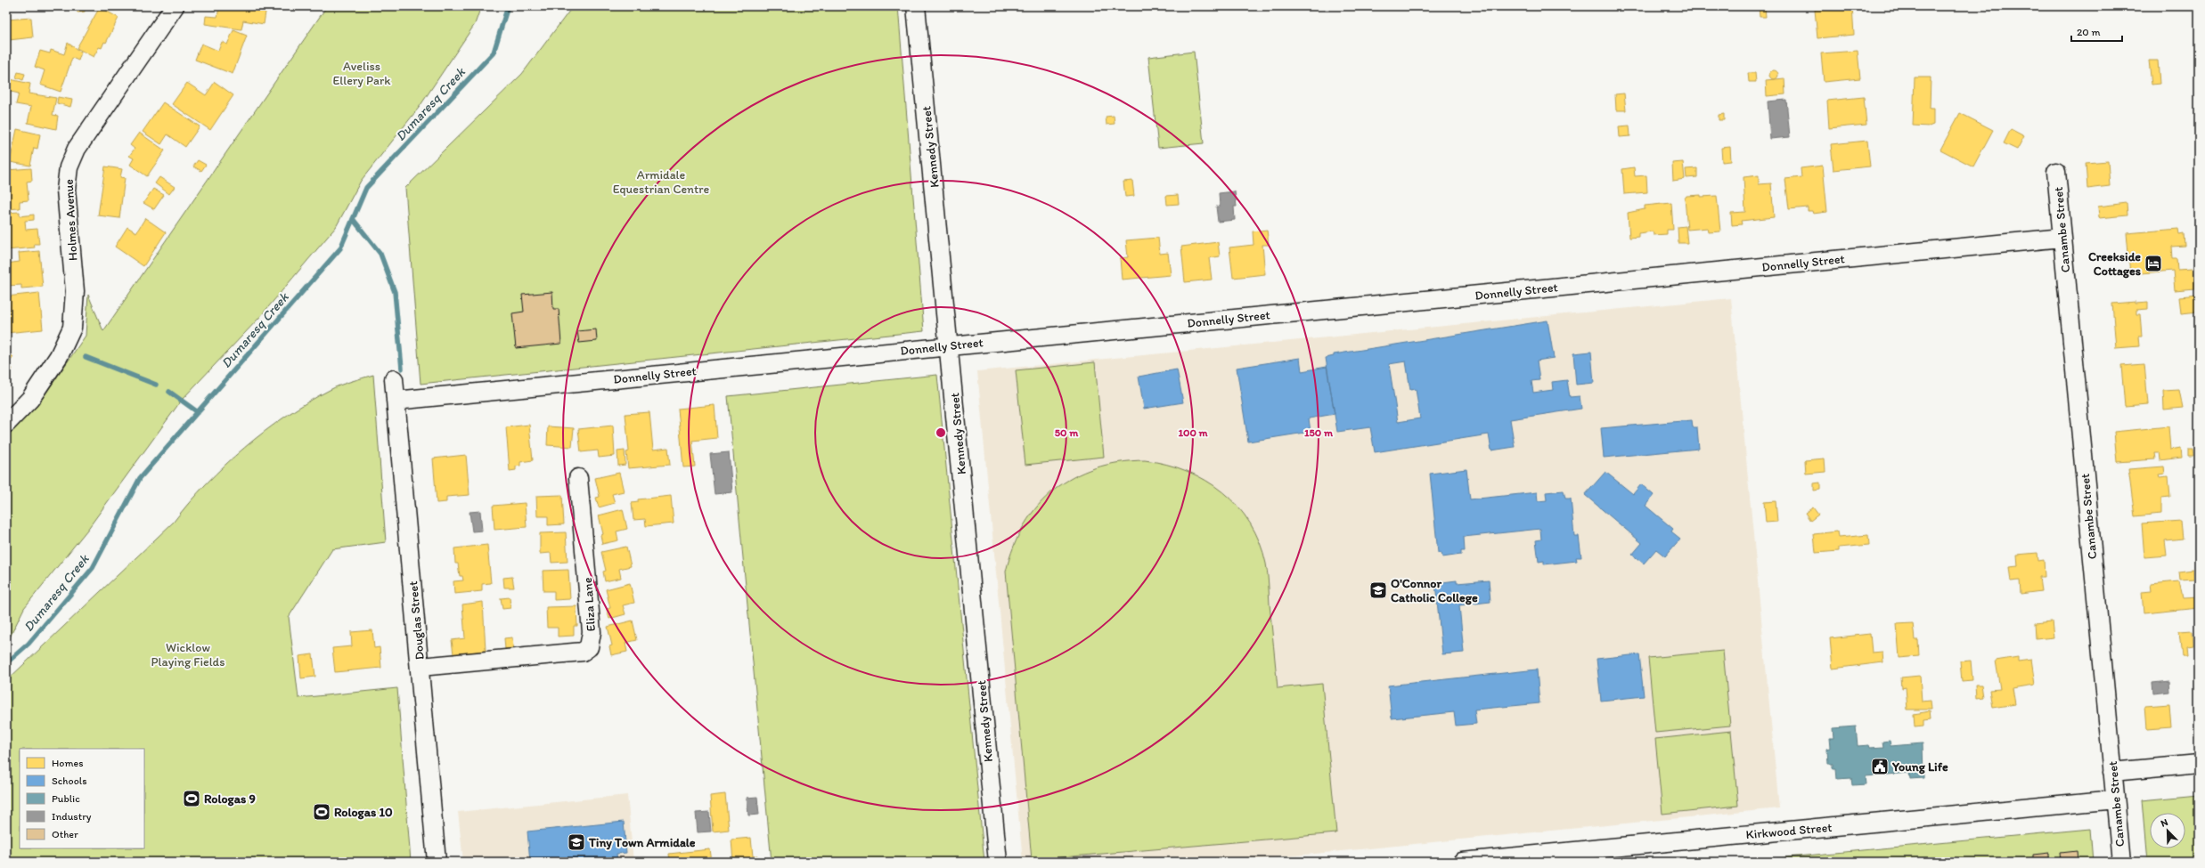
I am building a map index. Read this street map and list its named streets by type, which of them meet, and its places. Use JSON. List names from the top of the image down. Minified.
{"streets":{"street":["Kennedy Street","Holmes Avenue","Canambe Street","Donnelly Street","Eliza Lane","Douglas Street","Kirkwood Street"]},"crossings":[["Kennedy Street","Donnelly Street"],["Canambe Street","Donnelly Street"],["Canambe Street","Kirkwood Street"],["Donnelly Street","Douglas Street"],["Eliza Lane","Douglas Street"]],"water":["Dumaresq Creek"],"parks":["Aveliss Ellery Park","Armidale Equestrian Centre","Wicklow Playing Fields"],"places":{"hotel":["Creekside Cottages"],"school or university":["O'Connor Catholic College","Tiny Town Armidale"],"public building":["Young Life"],"sports":["Rologas 9","Rologas 10"]},"legend":["Homes","Schools","Public","Industry","Other"],"scale_bar":"20 m","north":"top left","rings":["50 m","100 m","150 m"]}
